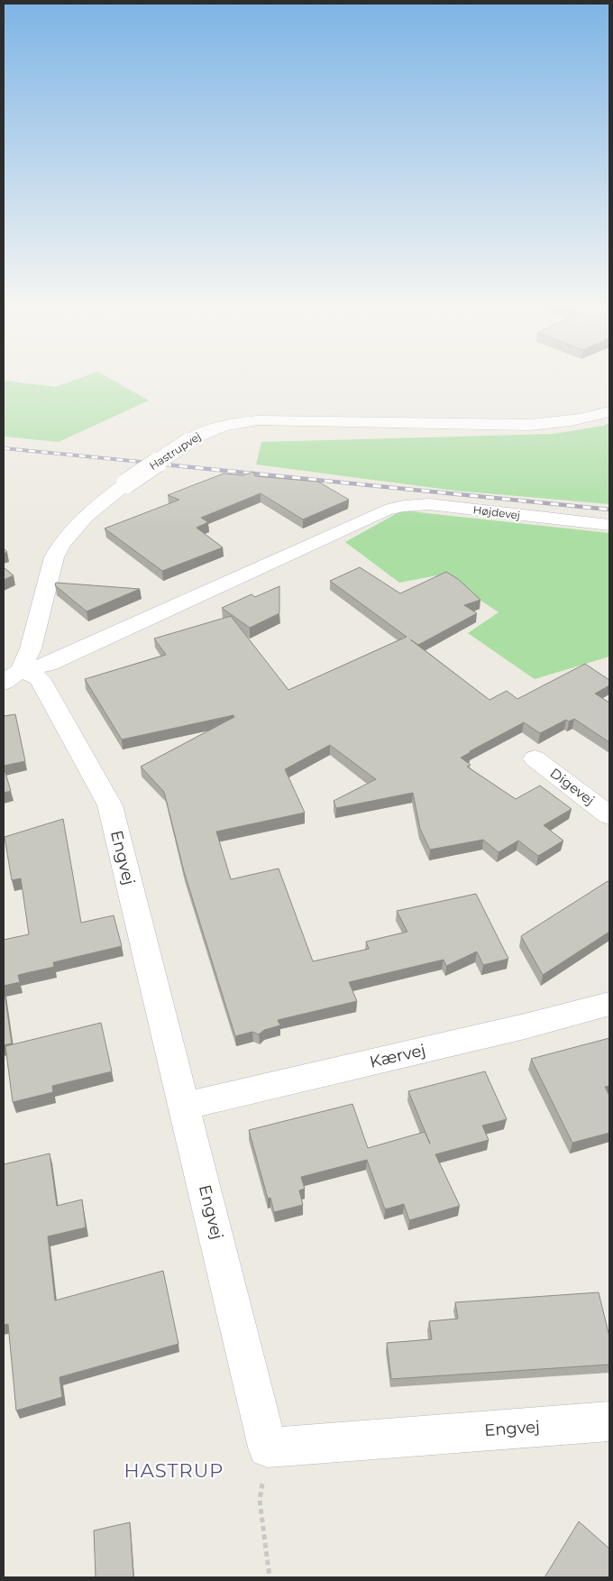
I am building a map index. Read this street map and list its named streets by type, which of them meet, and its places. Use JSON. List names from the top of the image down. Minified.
{"streets":{"street":["Hastrupvej","Højdevej","Digevej","Engvej","Kærvej"]},"crossings":[["Hastrupvej","Højdevej"],["Hastrupvej","Engvej"],["Højdevej","Engvej"],["Engvej","Kærvej"]],"districts":["HASTRUP"]}
